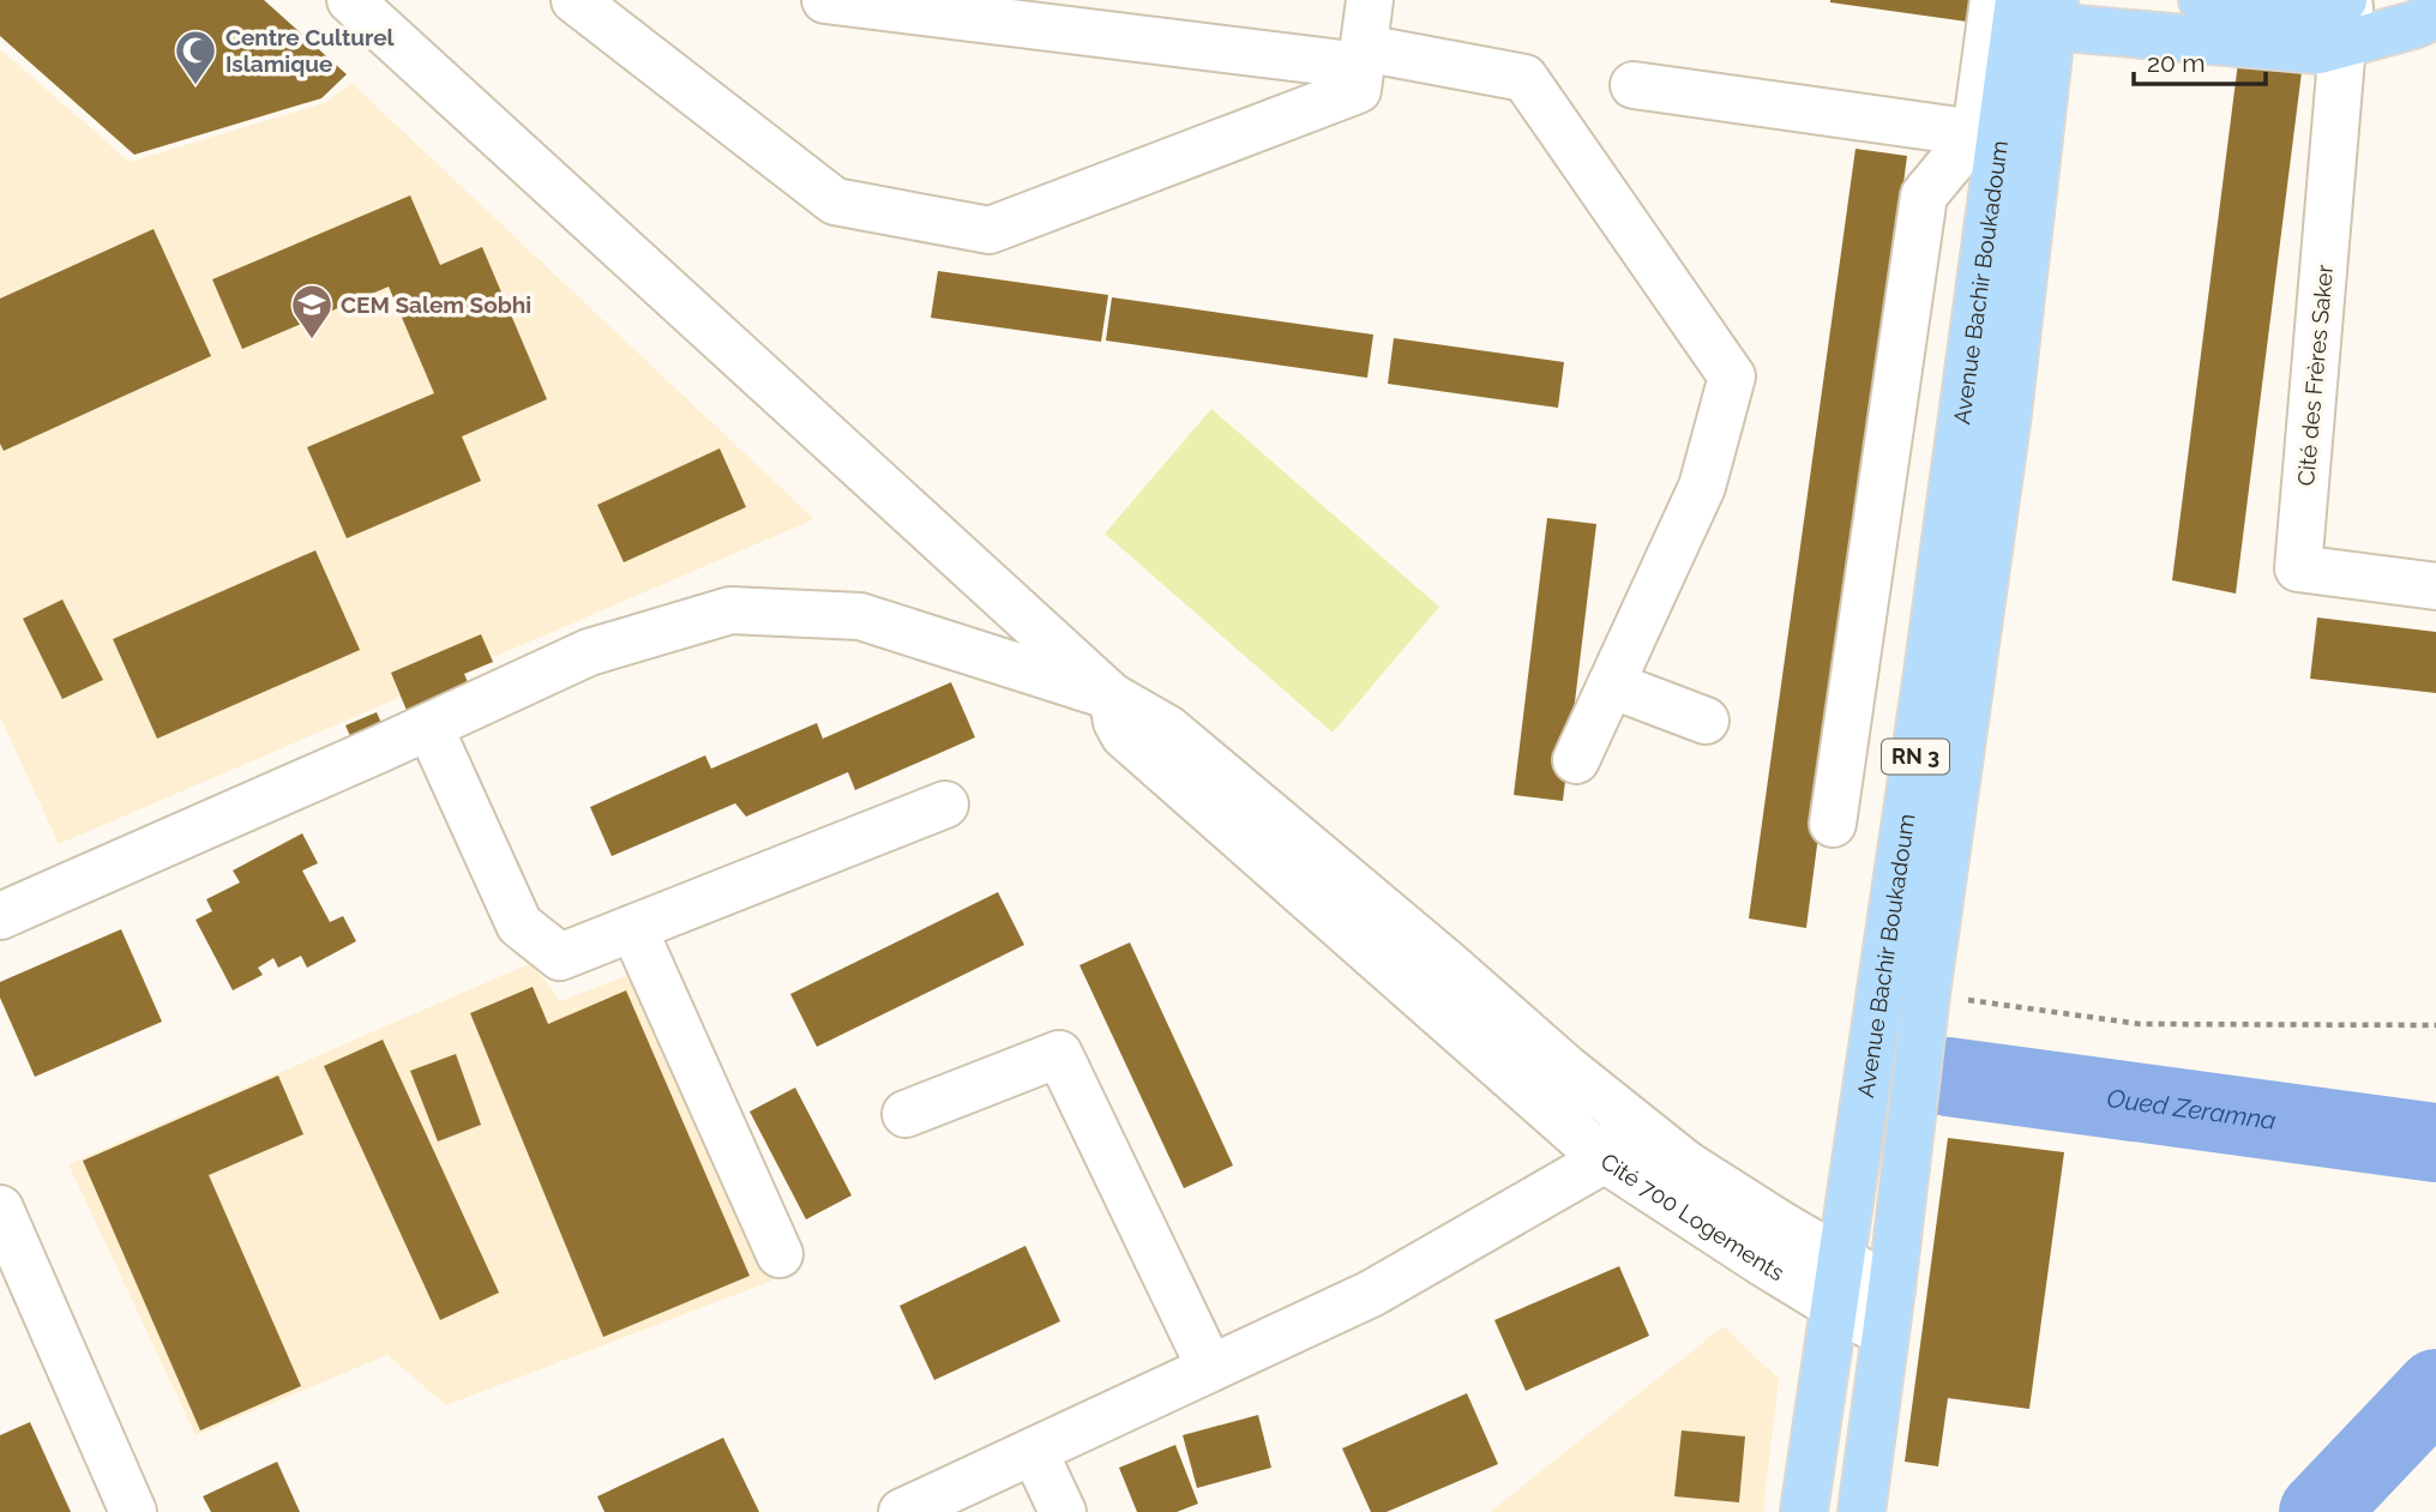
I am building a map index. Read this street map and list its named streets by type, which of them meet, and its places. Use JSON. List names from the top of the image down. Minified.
{"streets":{"main road":["Avenue Bachir Boukadoum","RN 3"],"street":["Cité des Frères Saker","Cité 700 Logements"]},"crossings":[["Avenue Bachir Boukadoum","Cité 700 Logements"]],"water":["Oued Zeramna"],"places":{"mosque":["Centre Culturel Islamique"],"school or university":["CEM Salem Sobhi"]},"scale_bar":"20 m"}
